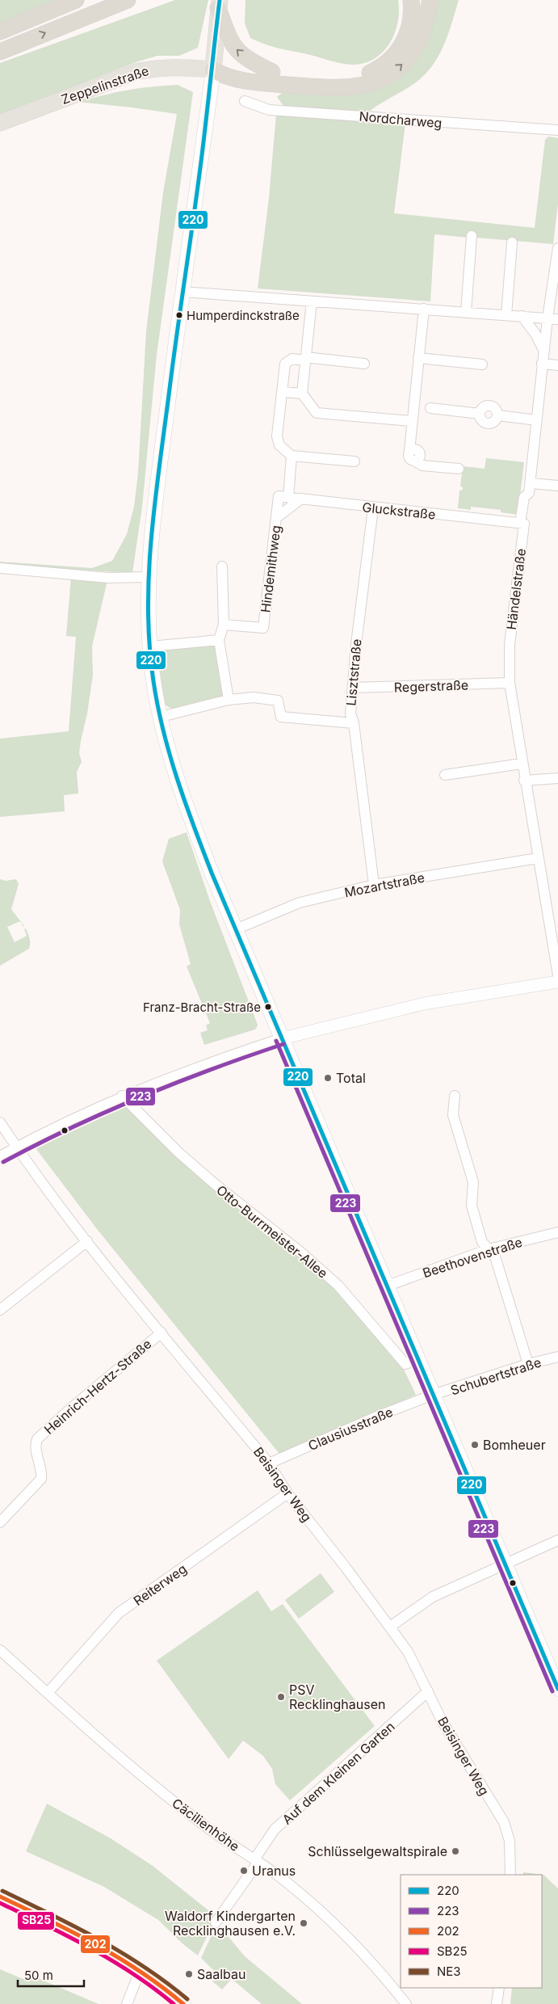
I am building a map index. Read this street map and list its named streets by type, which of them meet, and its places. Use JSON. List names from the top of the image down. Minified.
{"streets":{"main road":["Zeppelinstraße"],"street":["Nordcharweg","Gluckstraße","Hindemithweg","Händelstraße","Lisztstraße","Regerstraße","Mozartstraße","Otto-Burrmeister-Allee","Beethovenstraße","Schubertstraße","Heinrich-Hertz-Straße","Clausiusstraße","Beisinger Weg","Reiterweg","Auf dem Kleinen Garten","Cäcilienhöhe"]},"crossings":[["Gluckstraße","Hindemithweg"],["Gluckstraße","Händelstraße"],["Gluckstraße","Lisztstraße"],["Händelstraße","Regerstraße"],["Händelstraße","Mozartstraße"],["Lisztstraße","Regerstraße"],["Lisztstraße","Mozartstraße"],["Schubertstraße","Clausiusstraße"],["Heinrich-Hertz-Straße","Beisinger Weg"],["Clausiusstraße","Beisinger Weg"],["Beisinger Weg","Reiterweg"],["Beisinger Weg","Auf dem Kleinen Garten"],["Reiterweg","Cäcilienhöhe"],["Auf dem Kleinen Garten","Cäcilienhöhe"]],"places":["Humperdinckstraße","Franz-Bracht-Straße","Total","Bomheuer","PSV Recklinghausen","Schlüsselgewaltspirale","Uranus","Waldorf Kindergarten Recklinghausen e.V.","Saalbau"],"lines":["transit line 220","transit line 223","transit line NE3","transit line 202","transit line SB25"],"legend":["220","223","202","SB25","NE3"],"scale_bar":"50 m"}
